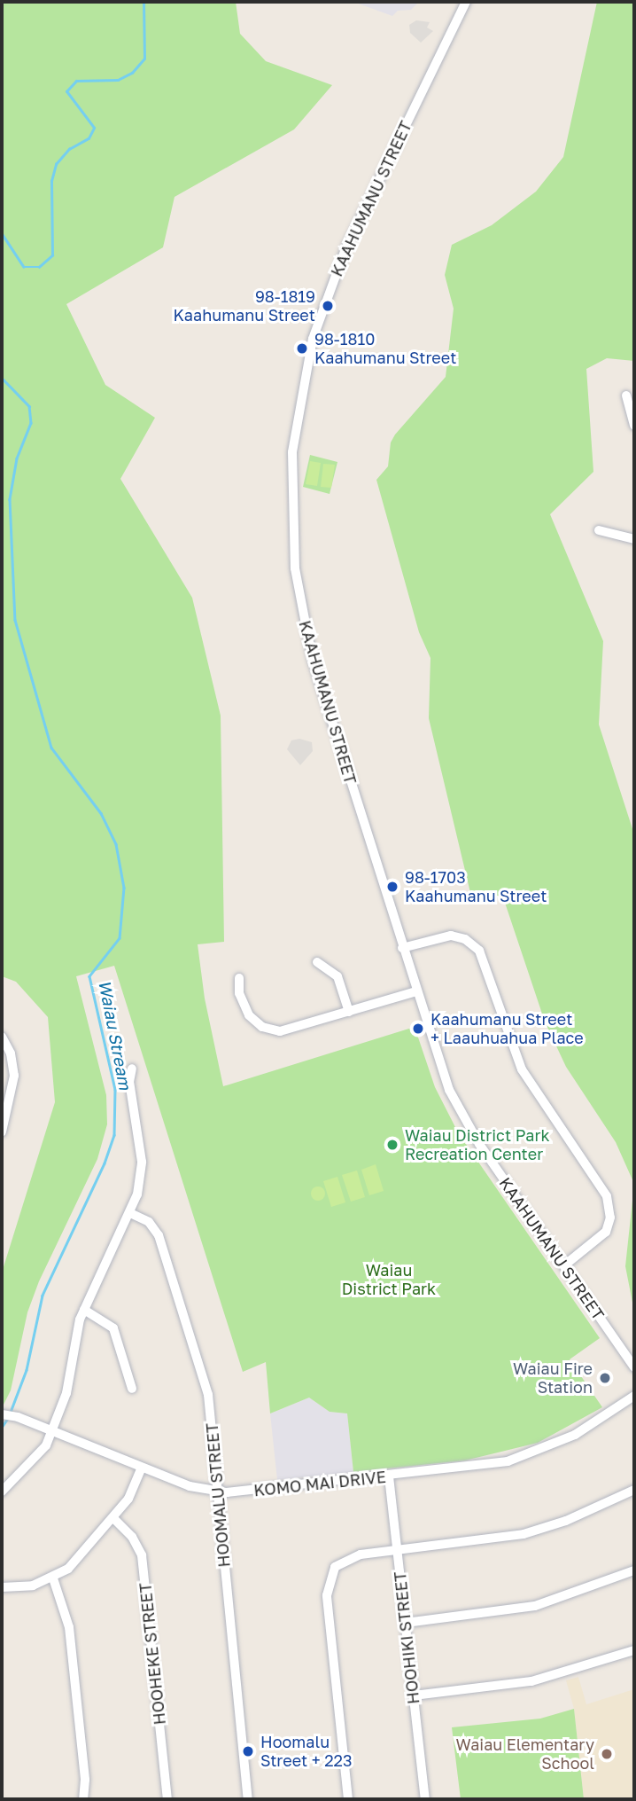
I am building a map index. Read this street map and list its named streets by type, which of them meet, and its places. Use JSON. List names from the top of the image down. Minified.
{"streets":{"street":["KAAHUMANU STREET","KOMO MAI DRIVE","HOOMALU STREET","HOOHIKI STREET","HOOHEKE STREET"]},"crossings":[["KOMO MAI DRIVE","HOOMALU STREET"],["KOMO MAI DRIVE","HOOHIKI STREET"]],"water":["Waiau Stream"],"parks":["Waiau District Park"],"places":["98-1819 Kaahumanu Street","98-1810 Kaahumanu Street","98-1703 Kaahumanu Street","Kaahumanu Street + Laauhuahua Place","Waiau District Park Recreation Center","Waiau Fire Station","Hoomalu Street + 223","Waiau Elementary School"]}
